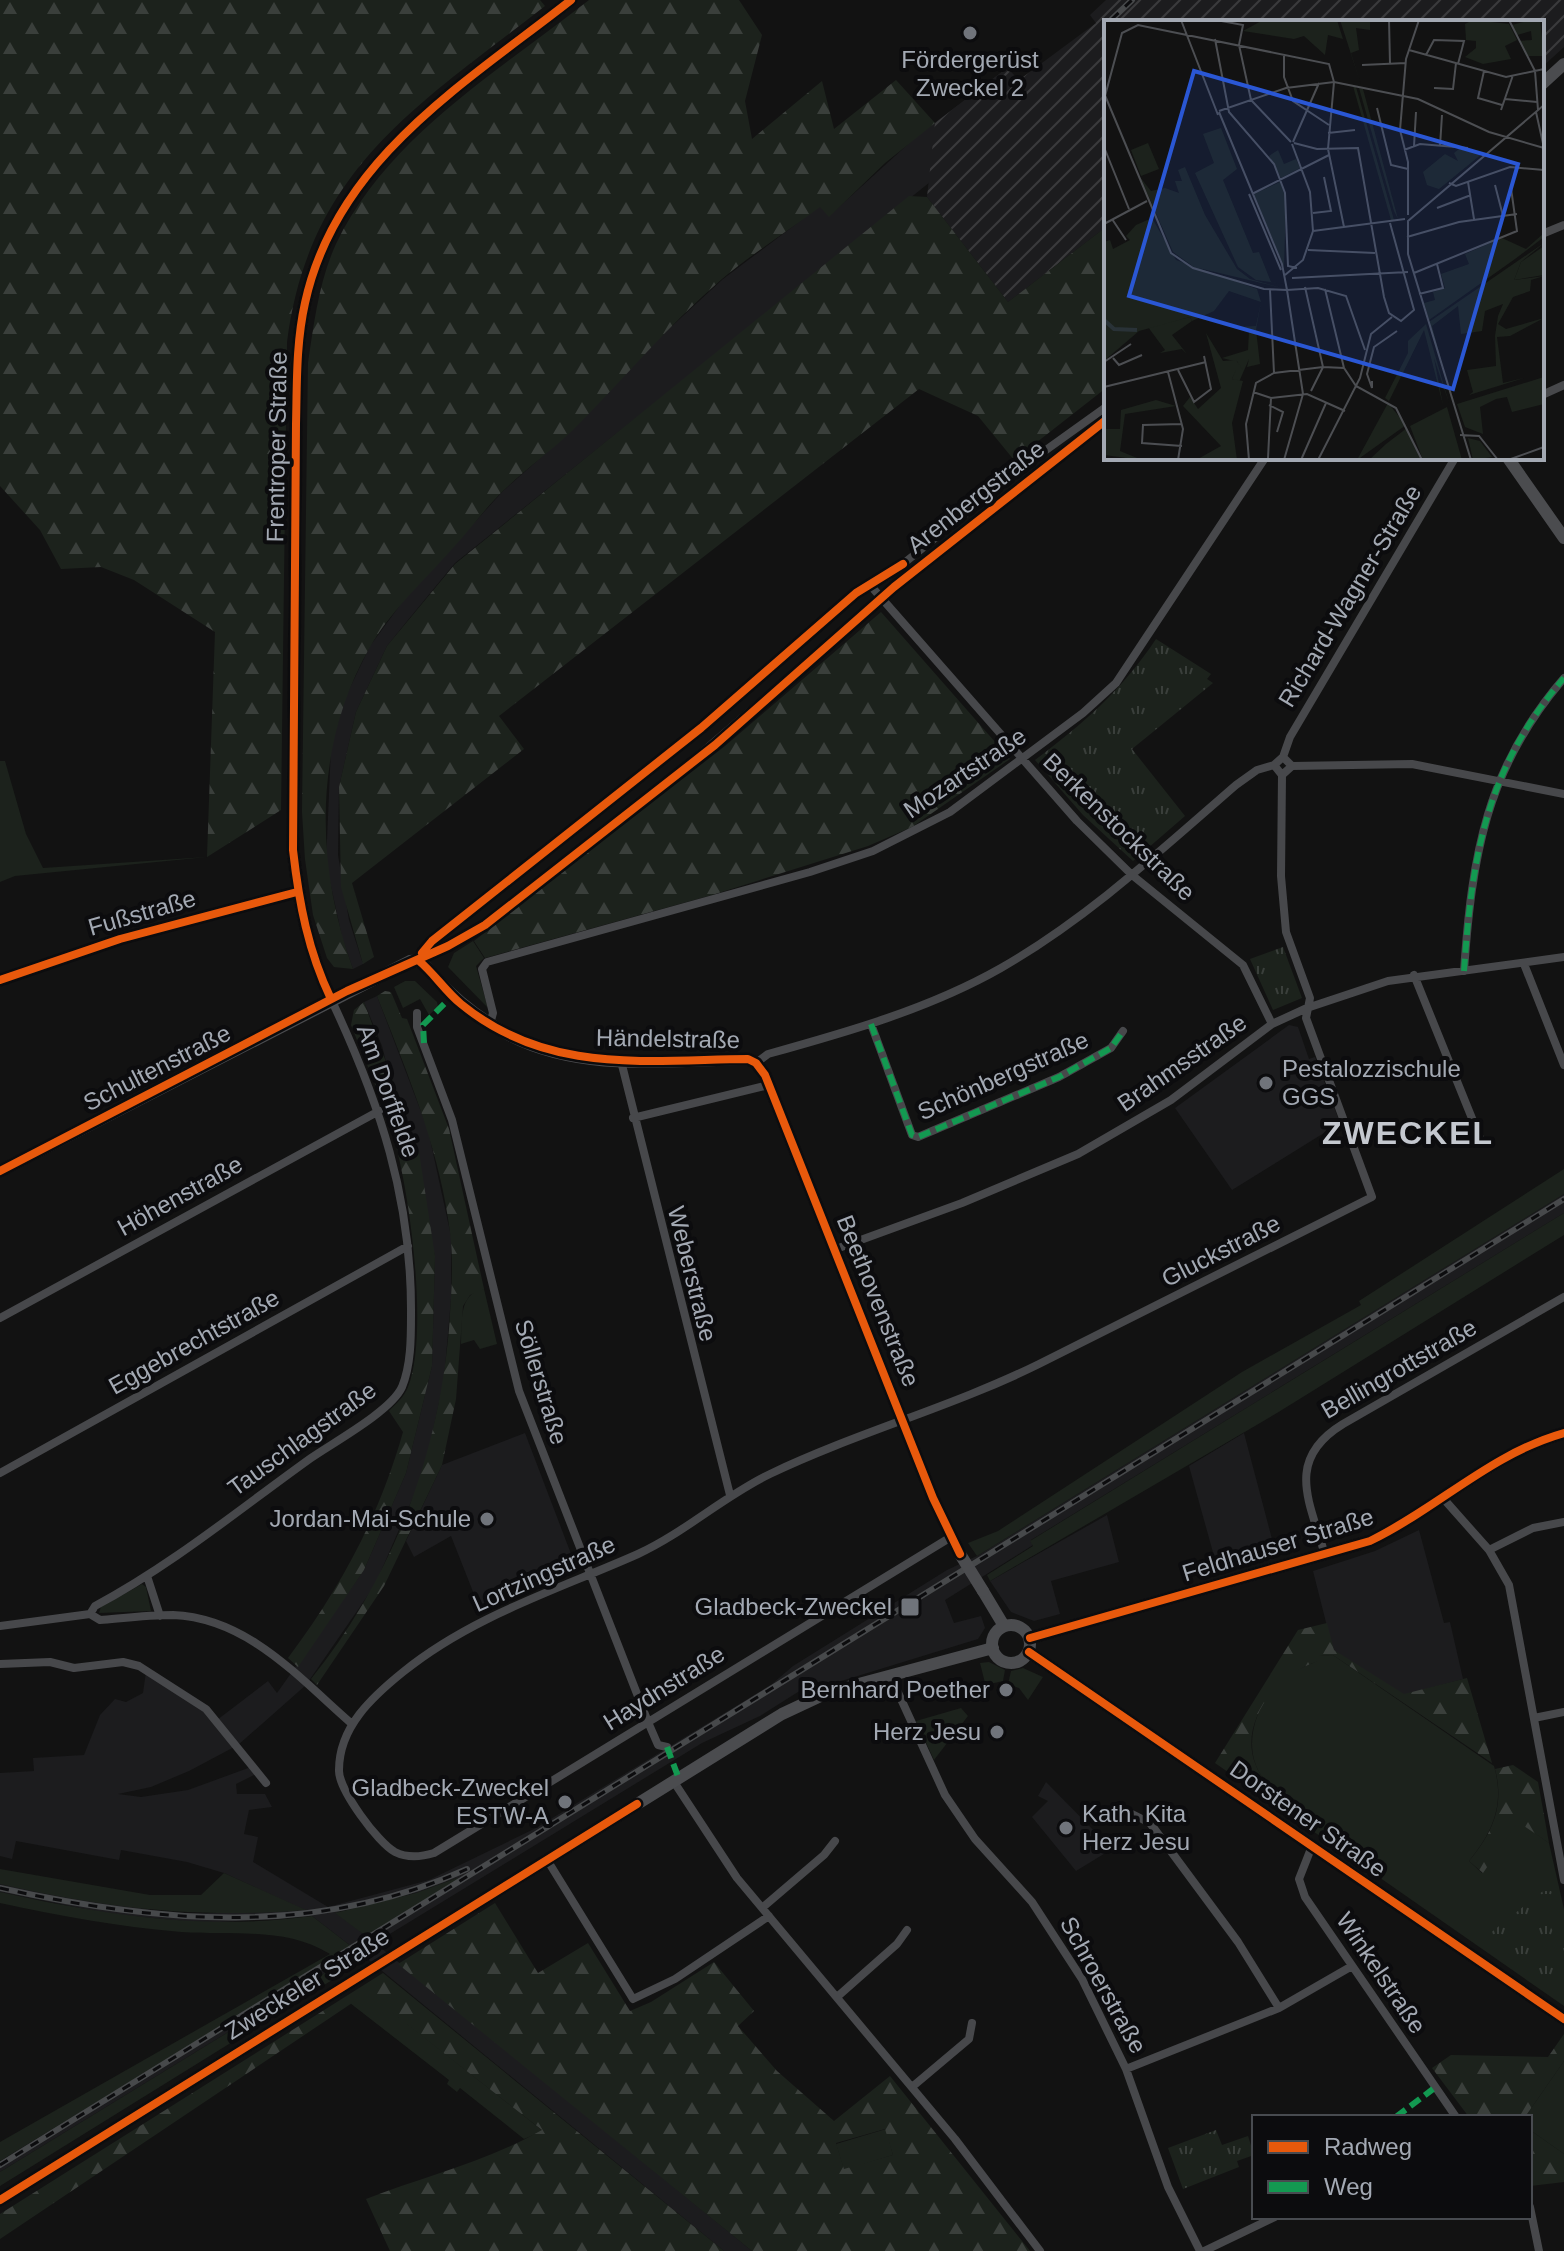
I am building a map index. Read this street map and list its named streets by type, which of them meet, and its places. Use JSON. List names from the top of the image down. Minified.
{"streets":{"street":["Frentroper Straße","Arenbergstraße","Richard-Wagner-Straße","Mozartstraße","Berkenstockstraße","Fußstraße","Händelstraße","Brahmsstraße","Schultenstraße","Schönbergstraße","Am Dorffelde","Höhenstraße","Gluckstraße","Weberstraße","Beethovenstraße","Eggebrechtstraße","Bellingrottstraße","Söllerstraße","Tauschlagstraße","Feldhauser Straße","Lortzingstraße","Haydnstraße","Dorstener Straße","Winkelstraße","Zweckeler Straße","Schroerstraße"]},"crossings":[["Frentroper Straße","Arenbergstraße"],["Frentroper Straße","Fußstraße"],["Frentroper Straße","Schultenstraße"],["Frentroper Straße","Am Dorffelde"],["Arenbergstraße","Berkenstockstraße"],["Arenbergstraße","Händelstraße"],["Arenbergstraße","Schultenstraße"],["Arenbergstraße","Am Dorffelde"],["Richard-Wagner-Straße","Händelstraße"],["Mozartstraße","Berkenstockstraße"],["Mozartstraße","Händelstraße"],["Berkenstockstraße","Händelstraße"],["Berkenstockstraße","Brahmsstraße"],["Händelstraße","Schönbergstraße"],["Händelstraße","Weberstraße"],["Händelstraße","Beethovenstraße"],["Brahmsstraße","Gluckstraße"],["Brahmsstraße","Beethovenstraße"],["Schultenstraße","Am Dorffelde"],["Am Dorffelde","Höhenstraße"],["Am Dorffelde","Eggebrechtstraße"],["Am Dorffelde","Tauschlagstraße"],["Gluckstraße","Beethovenstraße"],["Gluckstraße","Lortzingstraße"],["Weberstraße","Lortzingstraße"],["Beethovenstraße","Feldhauser Straße"],["Beethovenstraße","Lortzingstraße"],["Beethovenstraße","Haydnstraße"],["Beethovenstraße","Dorstener Straße"],["Eggebrechtstraße","Tauschlagstraße"],["Bellingrottstraße","Feldhauser Straße"],["Söllerstraße","Lortzingstraße"],["Söllerstraße","Haydnstraße"],["Tauschlagstraße","Lortzingstraße"],["Feldhauser Straße","Dorstener Straße"],["Lortzingstraße","Haydnstraße"],["Dorstener Straße","Winkelstraße"]],"districts":["ZWECKEL"],"places":{"other":["Fördergerüst Zweckel 2","Pestalozzischule GGS","Jordan-Mai-Schule","Bernhard Poether","Herz Jesu","Gladbeck-Zweckel ESTW-A","Kath. Kita Herz Jesu"],"transit":["Gladbeck-Zweckel"]},"legend":["Radweg","Weg"]}
